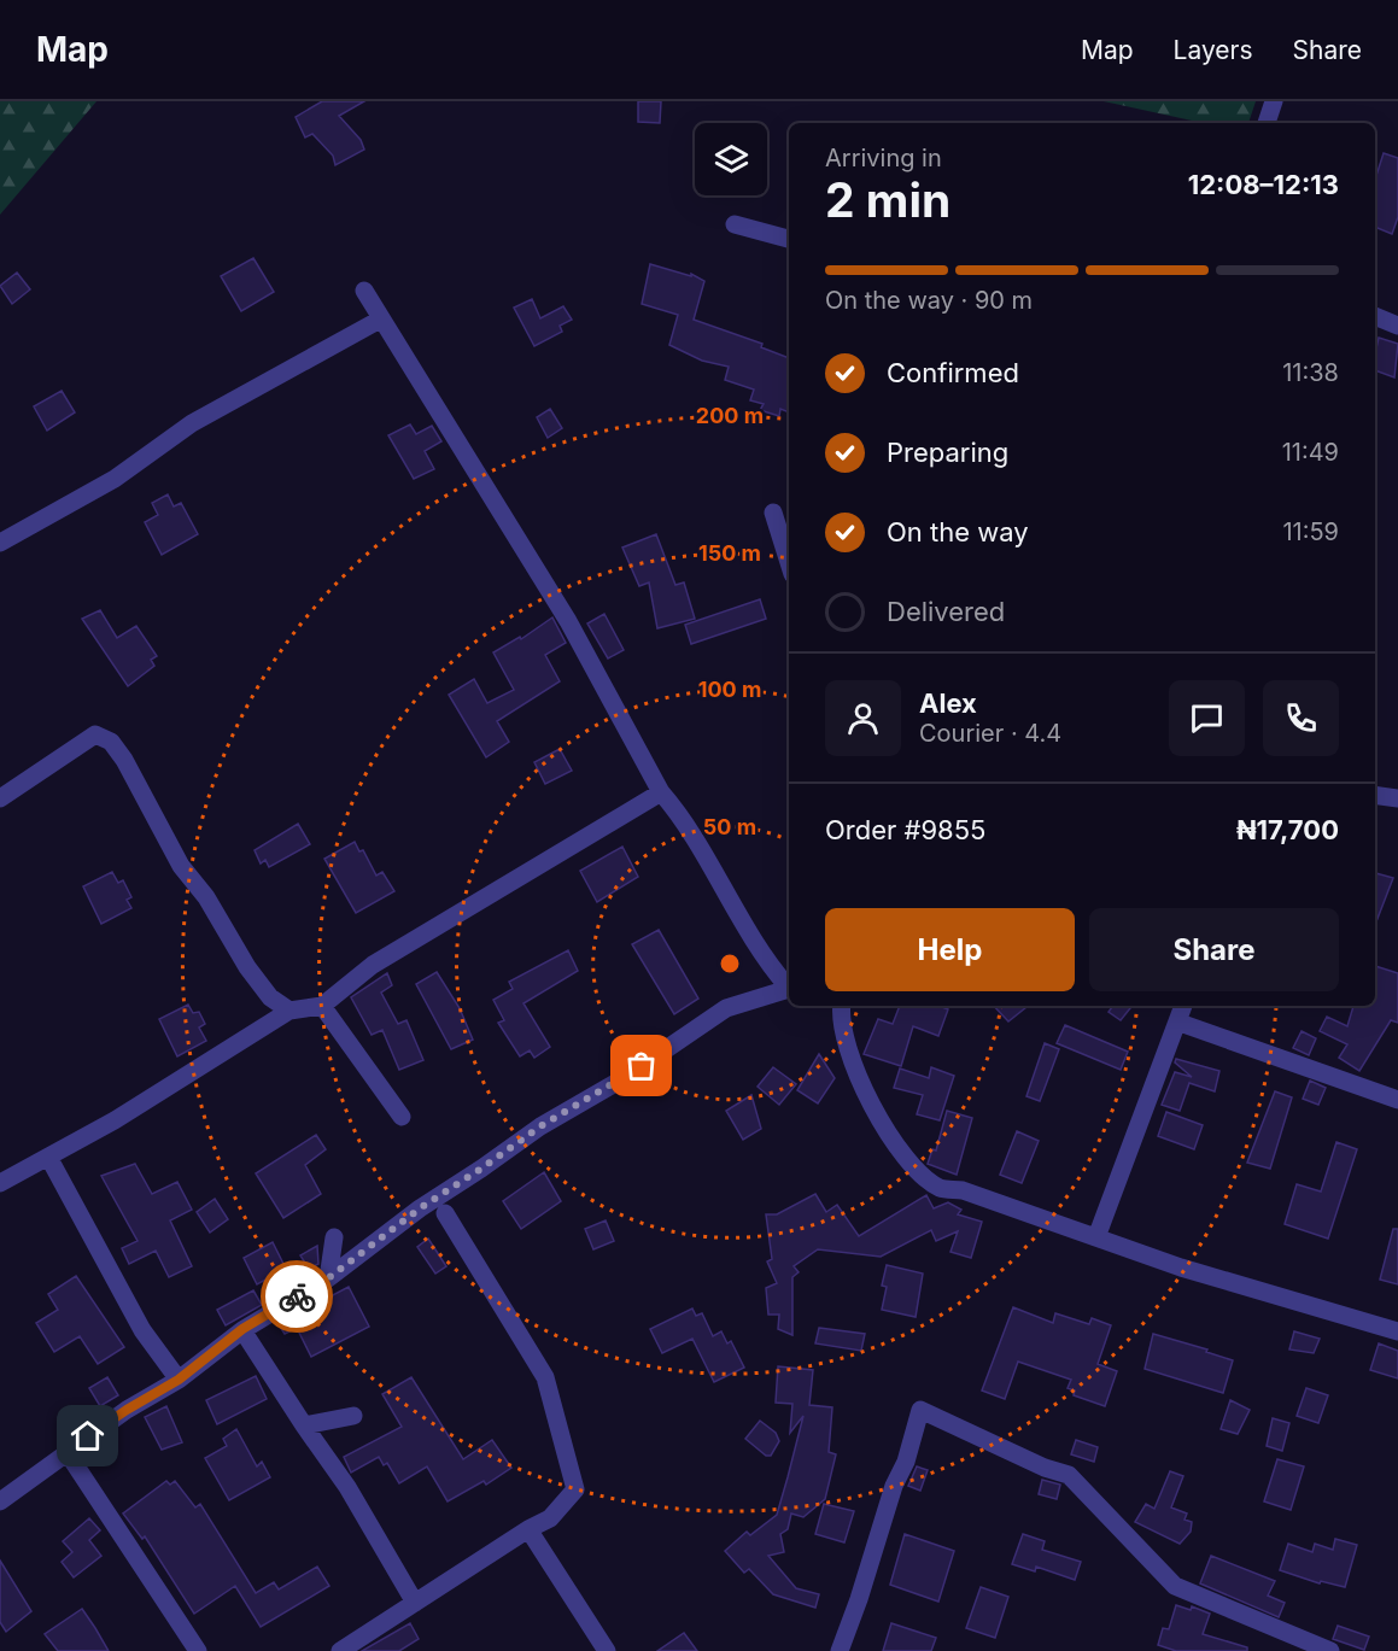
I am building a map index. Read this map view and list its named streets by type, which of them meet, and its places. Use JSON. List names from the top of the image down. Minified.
{"page":{"header":"Map","nav":["Map","Layers","Share"],"heading":["2 min","Arriving in","12:08–12:13"],"panel":["Alex","Courier · 4.4","Order #9855","₦17,700"],"bar":"On the way · 90 m","list":[["Confirmed","11:38"],["Preparing","11:49"],["On the way","11:59"],"Delivered"],"buttons":["Help","Share"]},"rings":["200 m","150 m","100 m","50 m"]}
